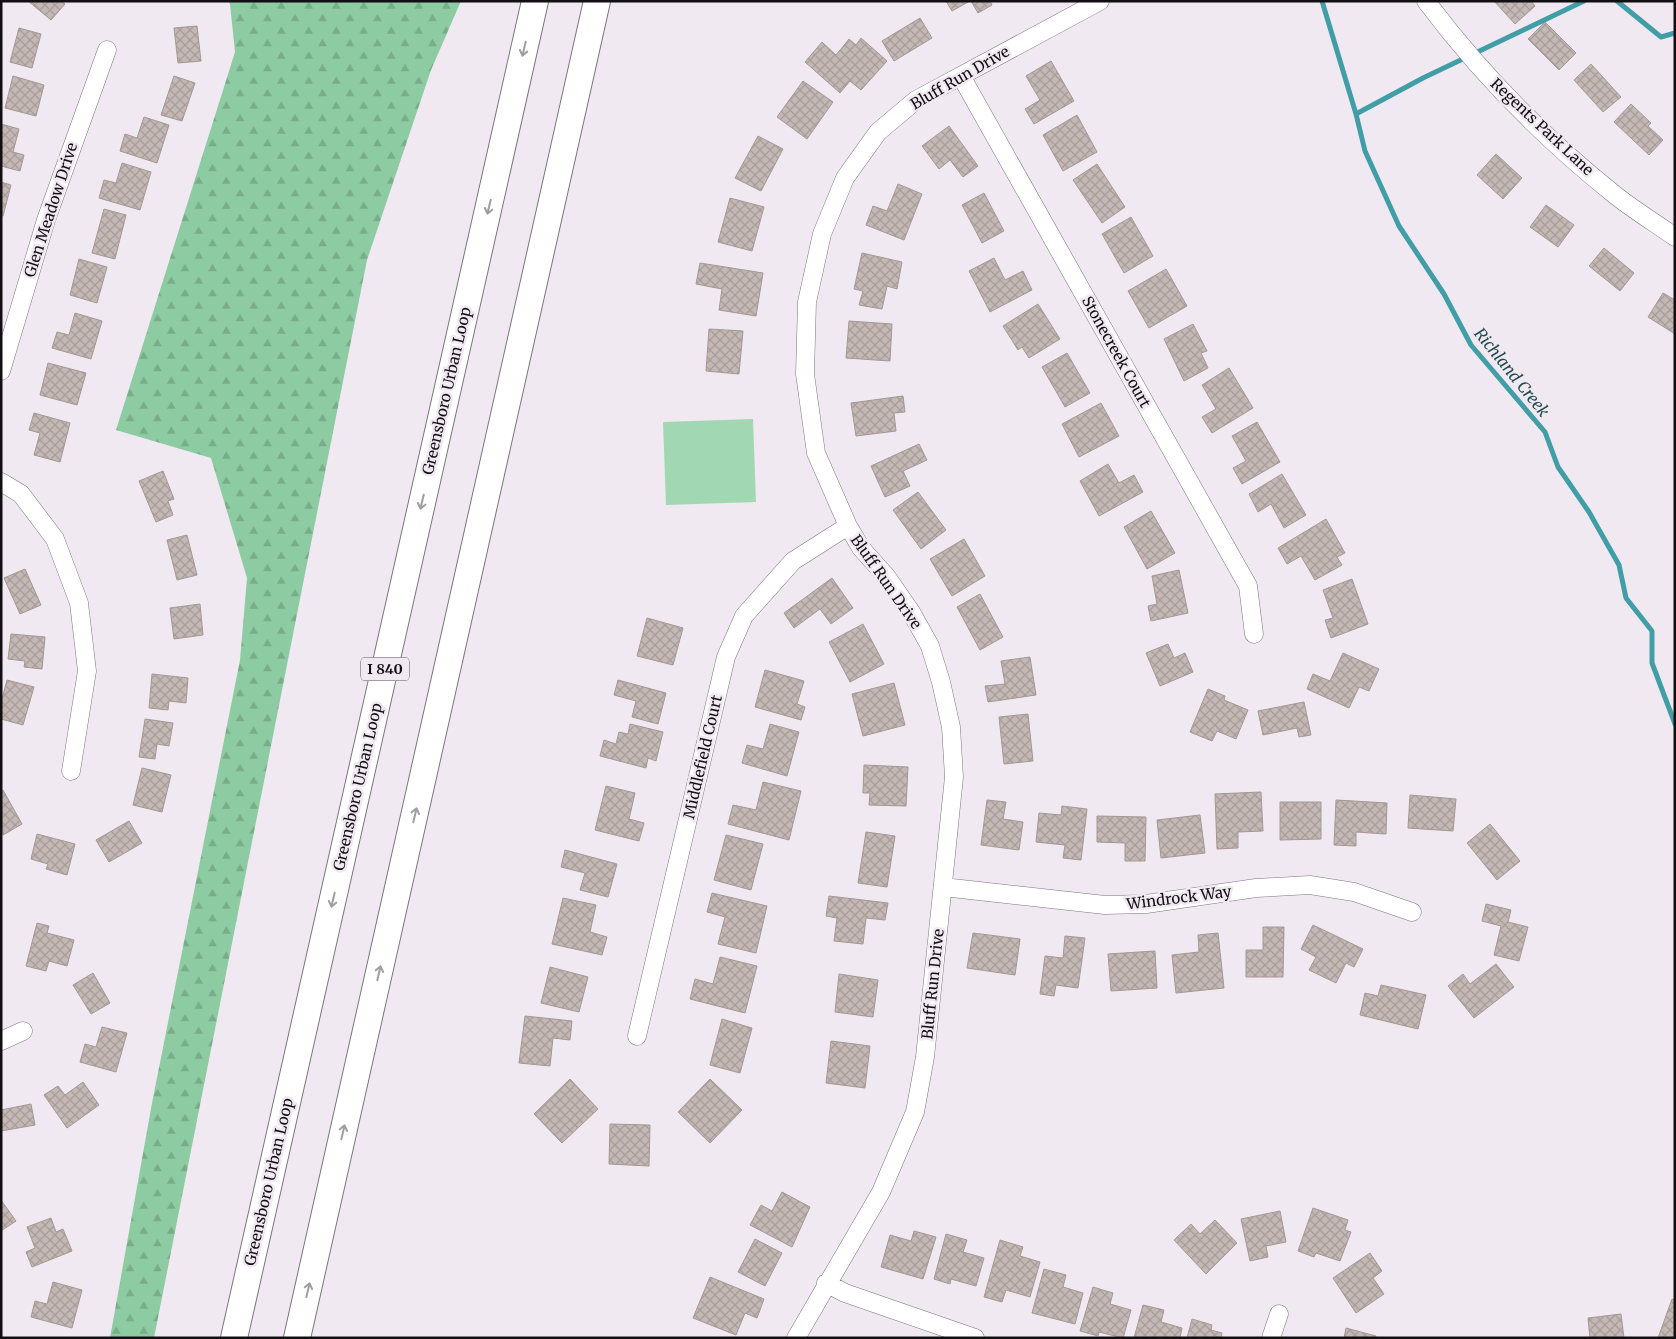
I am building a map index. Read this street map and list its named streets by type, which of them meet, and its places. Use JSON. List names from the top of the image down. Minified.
{"streets":{"highway":["Greensboro Urban Loop","I 840"],"street":["Bluff Run Drive","Regents Park Lane","Glen Meadow Drive","Stonecreek Court","Middlefield Court","Windrock Way"]},"crossings":[["Bluff Run Drive","Stonecreek Court"],["Bluff Run Drive","Middlefield Court"],["Bluff Run Drive","Windrock Way"]],"water":["Richland Creek"]}
